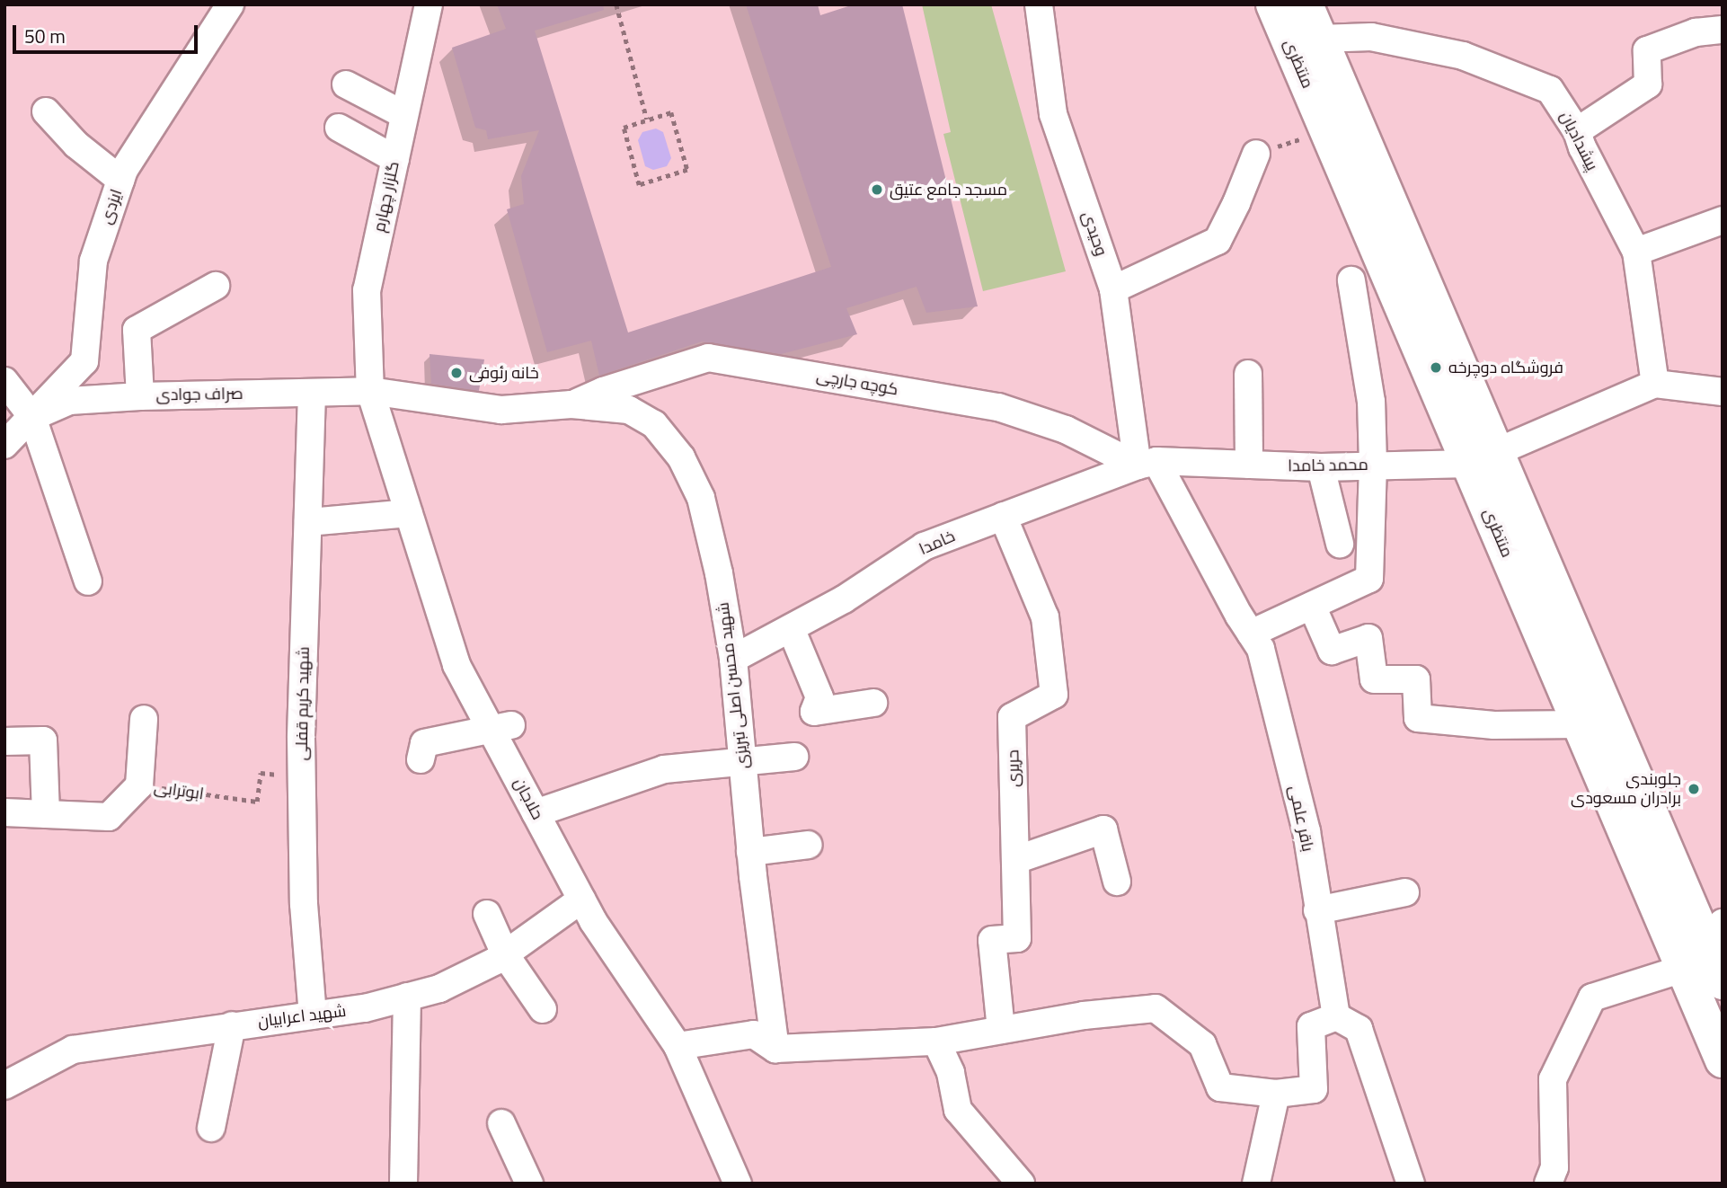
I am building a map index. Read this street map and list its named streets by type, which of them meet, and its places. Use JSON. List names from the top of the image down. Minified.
{"streets":{"main road":["منتظری"],"street":["پیشدادیان","گلزار چهارم","ایزدی","وحیدی","کوچه جارچی","صراف جوادی","محمد خامدا","خامدا","شهید محسن اصلی تبریزی","شهید کریم قفلی","حریری","ابوترابی","حلاجان","باقر علمی","شهید اعرابیان"]},"crossings":[["منتظری","پیشدادیان"],["منتظری","محمد خامدا"],["گلزار چهارم","صراف جوادی"],["گلزار چهارم","حلاجان"],["ایزدی","صراف جوادی"],["وحیدی","کوچه جارچی"],["وحیدی","محمد خامدا"],["وحیدی","خامدا"],["وحیدی","باقر علمی"],["کوچه جارچی","صراف جوادی"],["کوچه جارچی","محمد خامدا"],["کوچه جارچی","خامدا"],["کوچه جارچی","شهید محسن اصلی تبریزی"],["کوچه جارچی","باقر علمی"],["صراف جوادی","شهید محسن اصلی تبریزی"],["صراف جوادی","شهید کریم قفلی"],["صراف جوادی","حلاجان"],["محمد خامدا","خامدا"],["محمد خامدا","باقر علمی"],["خامدا","شهید محسن اصلی تبریزی"],["خامدا","حریری"],["خامدا","باقر علمی"],["شهید کریم قفلی","ابوترابی"],["شهید کریم قفلی","شهید اعرابیان"],["حلاجان","شهید اعرابیان"]],"places":["مسجد جامع عتیق","فروشگاه دوچرخه","خانه رئوفی","جلوبندی برادران مسعودی"],"scale_bar":"50 m"}
